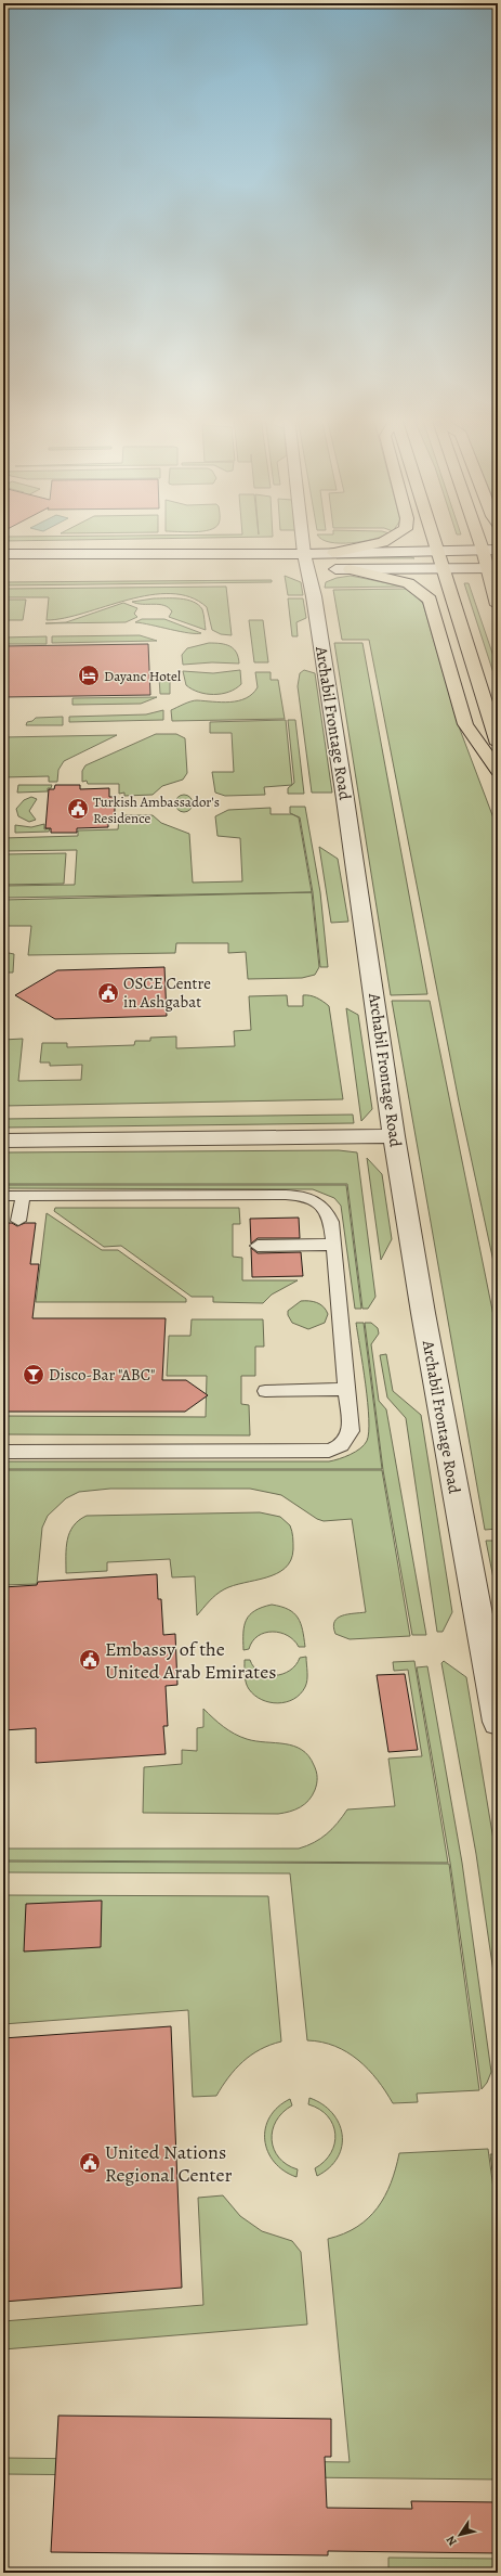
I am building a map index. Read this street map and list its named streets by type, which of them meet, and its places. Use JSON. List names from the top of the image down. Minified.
{"streets":{"street":["Archabil Frontage Road"]},"places":{"hotel":["Dayanc Hotel"],"public building":["Turkish Ambassador's Residence","OSCE Centre in Ashgabat","Embassy of the United Arab Emirates","United Nations Regional Center"],"bar":["Disco-Bar \"ABC\""]},"north":"bottom left"}
